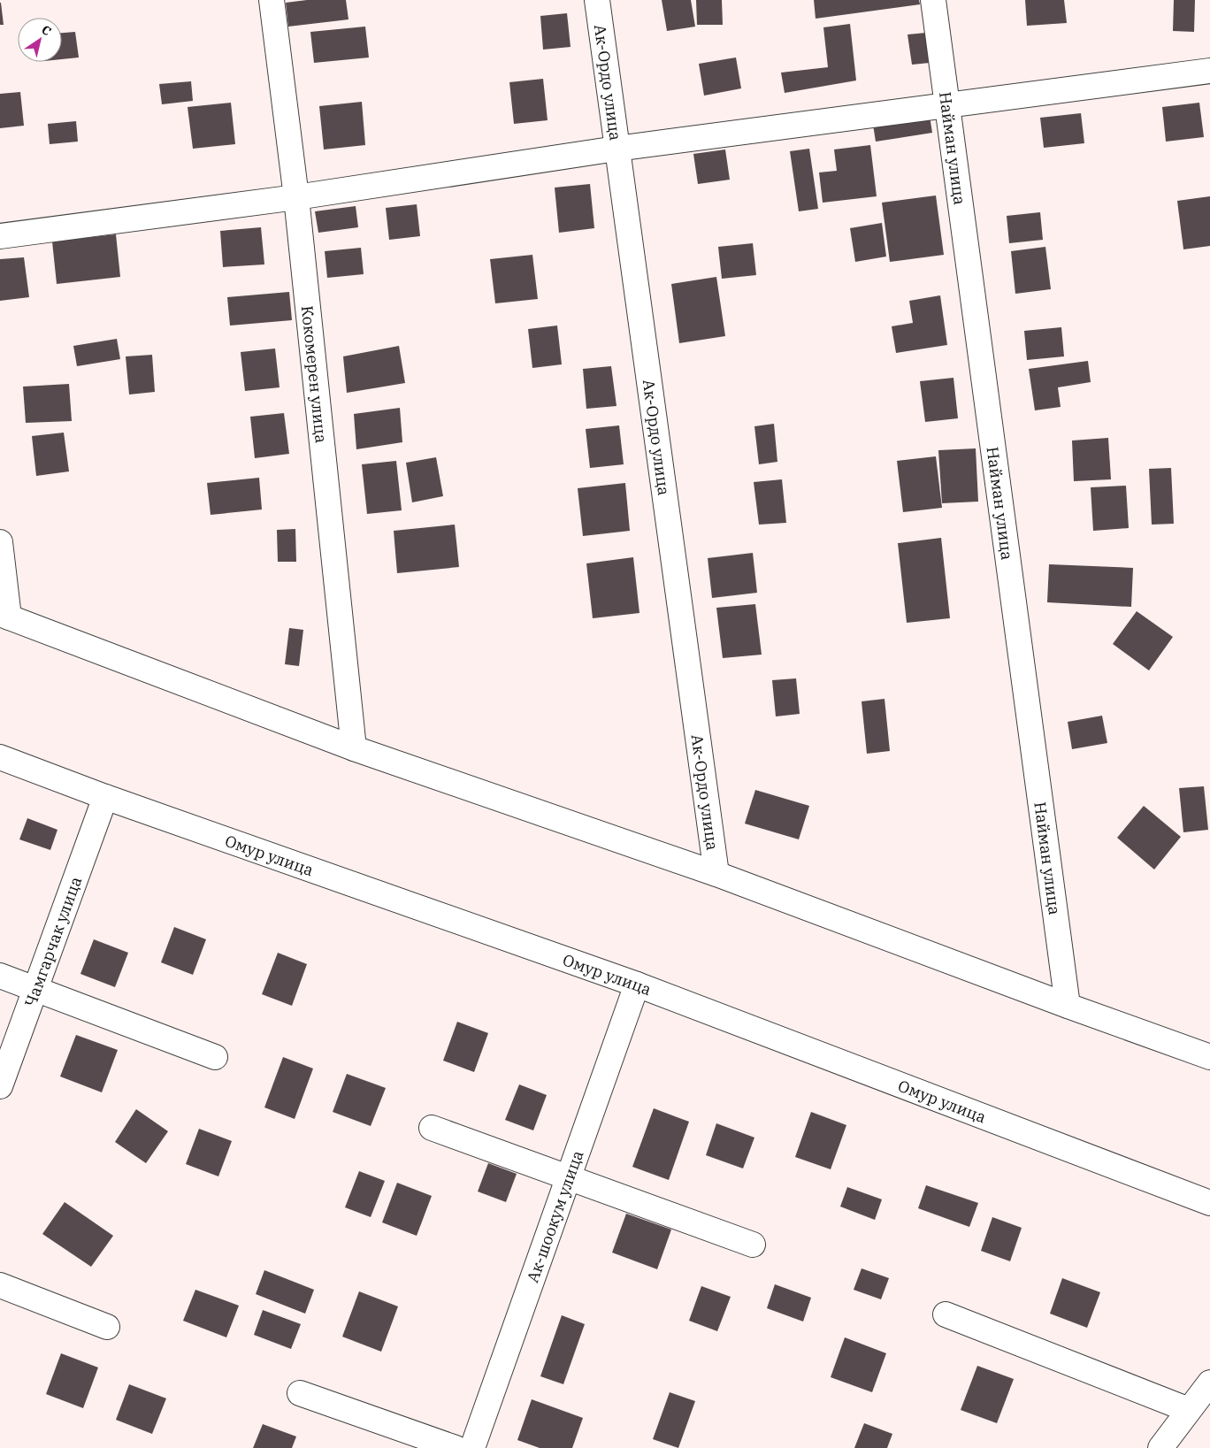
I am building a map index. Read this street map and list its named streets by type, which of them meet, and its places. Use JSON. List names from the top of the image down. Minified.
{"streets":{"street":["Ак-Ордо улица","Найман улица","Кокомерен улица","Омур улица","Чамгарчак улица","Ак-шоокум улица"]},"crossings":[["Омур улица","Чамгарчак улица"],["Омур улица","Ак-шоокум улица"]],"north":"top right"}
